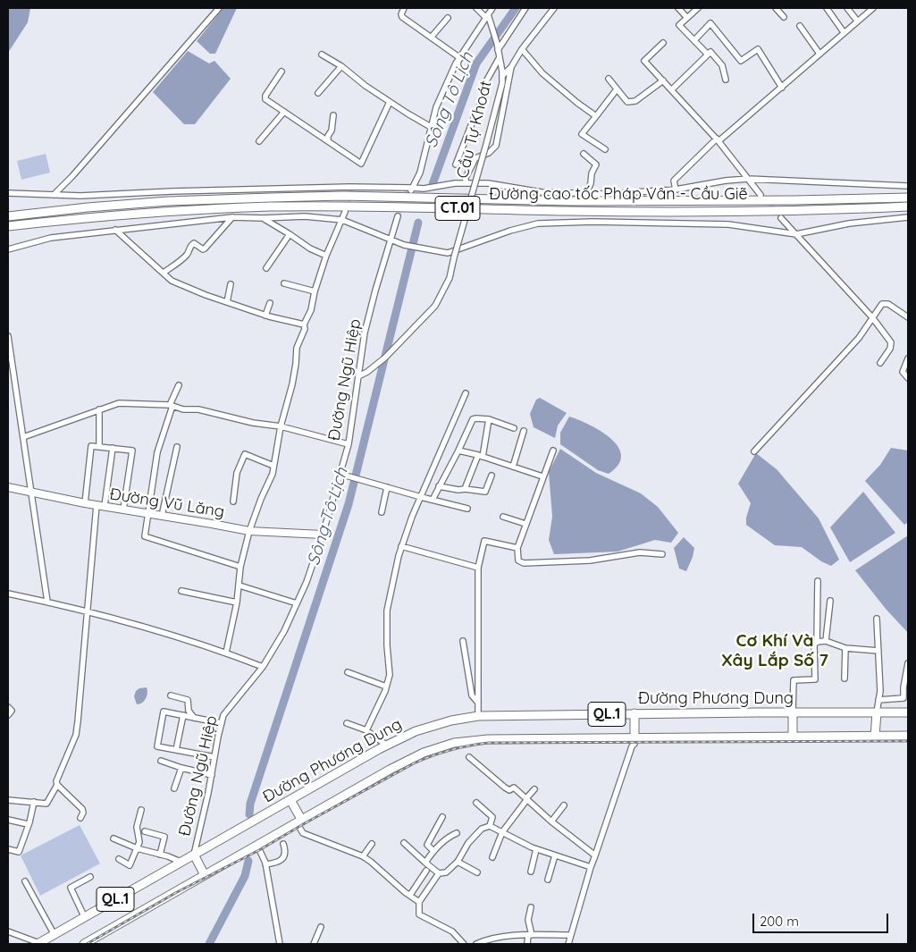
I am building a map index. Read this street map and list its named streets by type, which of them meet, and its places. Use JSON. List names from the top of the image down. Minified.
{"streets":{"highway":["Đường cao tốc Pháp Vân - Cầu Giẽ","CT.01","Đường Phương Dung","QL.1"],"main road":["Đường Vũ Lăng"],"street":["Cầu Tự Khoát","Đường Ngũ Hiệp"]},"crossings":[["Cầu Tự Khoát","Đường Ngũ Hiệp"],["Đường Ngũ Hiệp","Đường Vũ Lăng"],["Đường Ngũ Hiệp","Đường Phương Dung"],["Đường Ngũ Hiệp","QL.1"],["Đường Phương Dung","QL.1"]],"districts":["Cơ Khí Và Xây Lắp Số 7"],"water":["Sông Tô Lịch"],"scale_bar":"200 m"}
